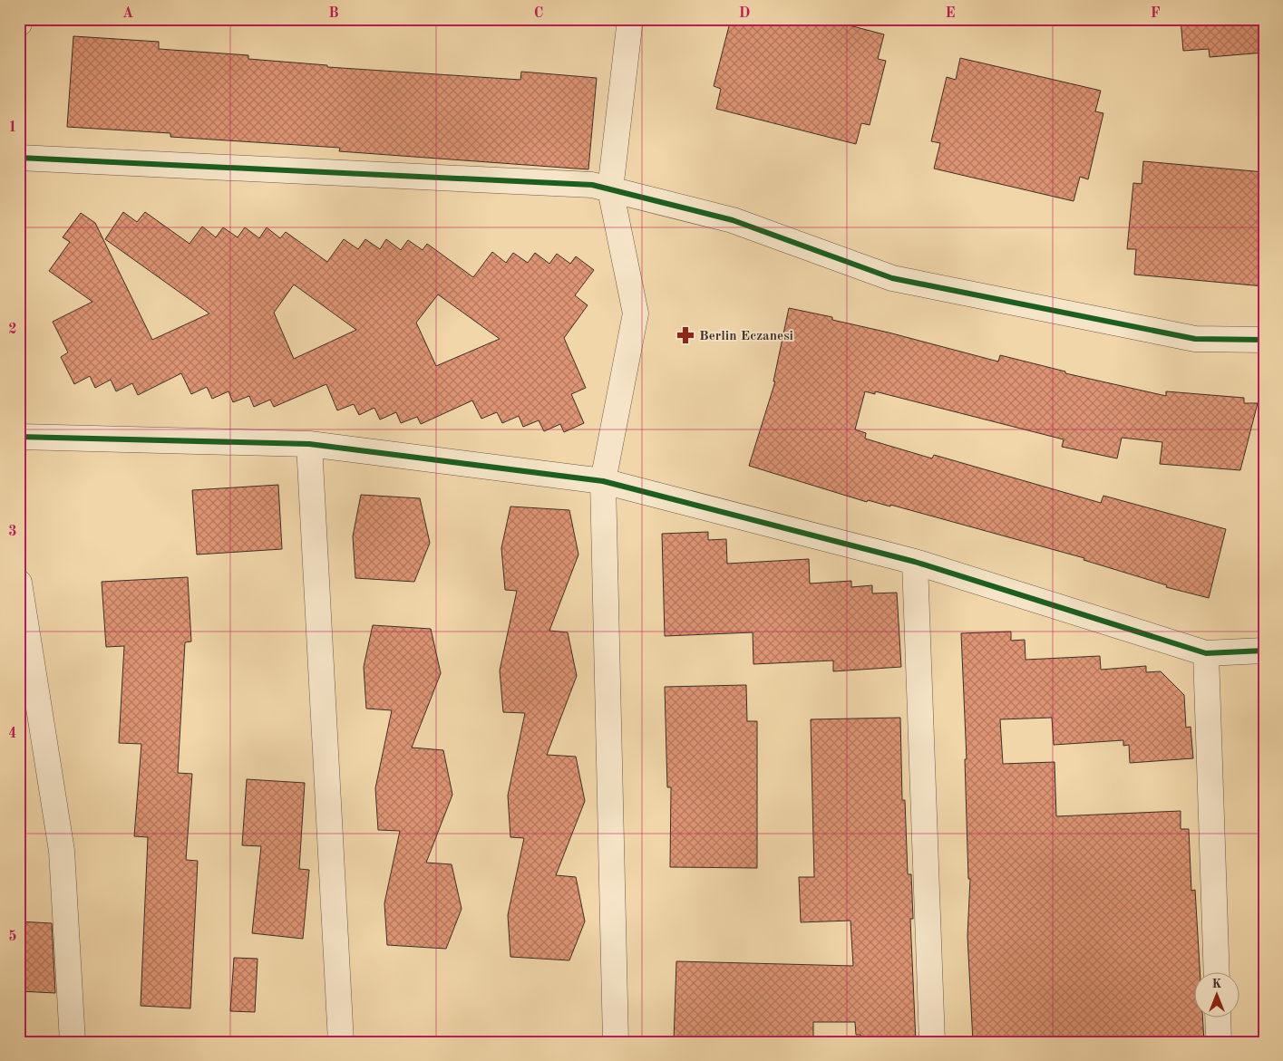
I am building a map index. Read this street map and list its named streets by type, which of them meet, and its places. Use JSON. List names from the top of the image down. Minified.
{"places":{"pharmacy":["Berlin Eczanesi"]},"north":"top","grid":{"columns":["A","B","C","D","E","F"],"rows":["1","2","3","4","5"]}}
